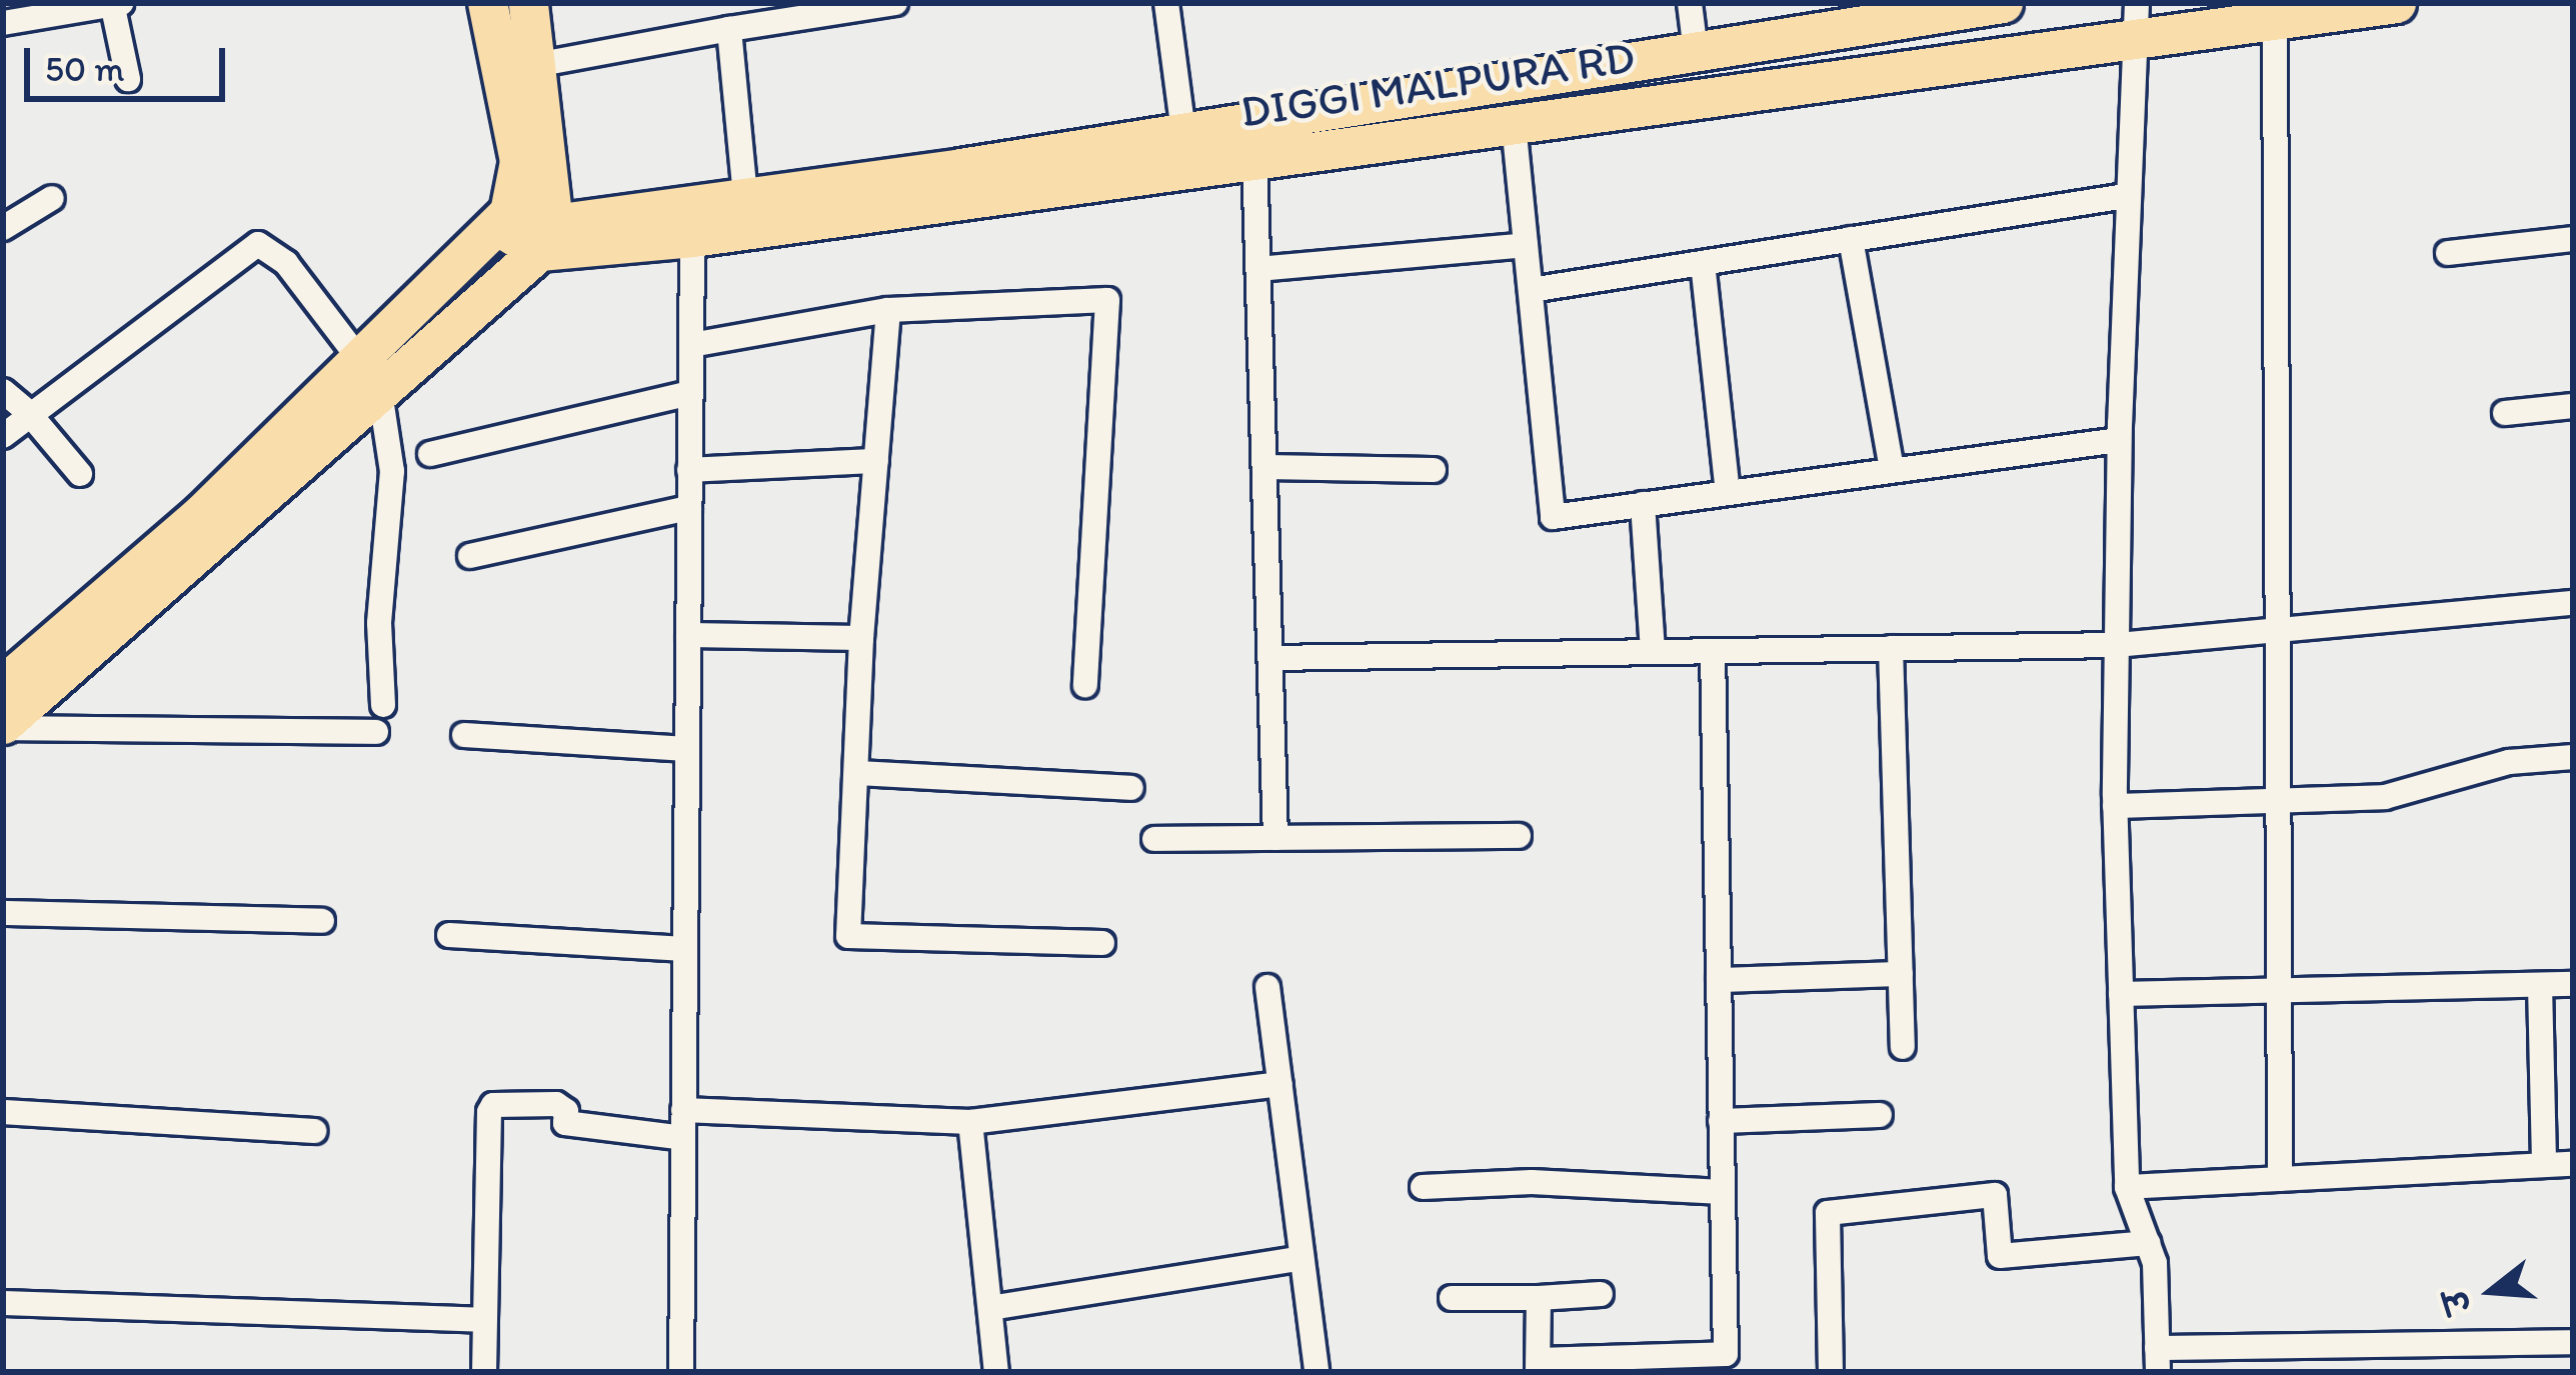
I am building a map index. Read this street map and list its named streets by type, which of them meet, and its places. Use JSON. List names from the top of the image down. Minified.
{"streets":{"main road":["DIGGI MALPURA RD"]},"scale_bar":"50 m","north":"left"}
